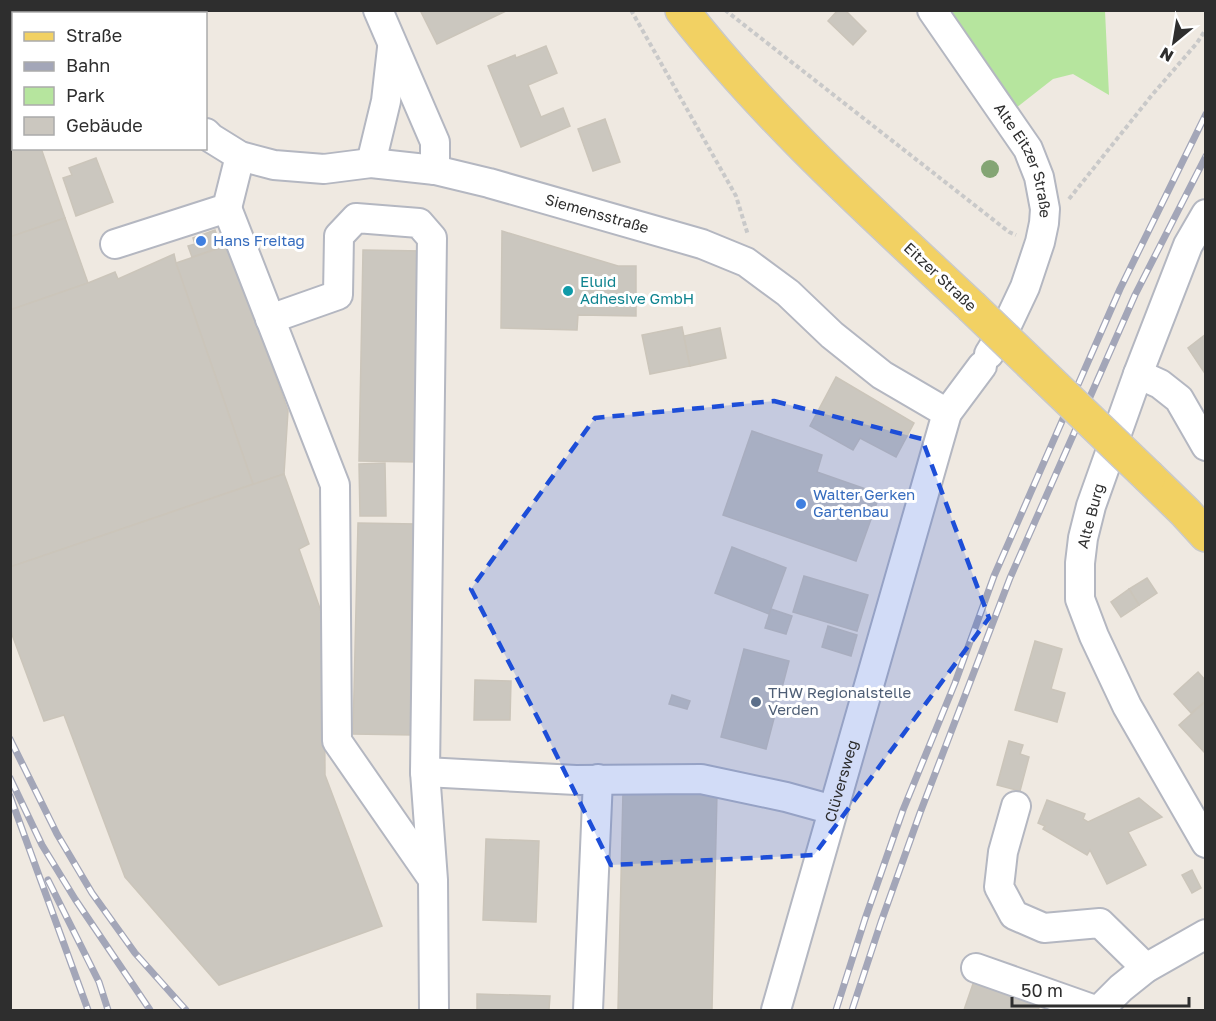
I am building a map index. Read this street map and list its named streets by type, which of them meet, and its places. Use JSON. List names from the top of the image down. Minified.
{"streets":{"main road":["Eitzer Straße"],"street":["Alte Eitzer Straße","Siemensstraße","Alte Burg","Clüversweg"]},"crossings":[["Alte Eitzer Straße","Siemensstraße"],["Alte Eitzer Straße","Clüversweg"],["Siemensstraße","Clüversweg"]],"places":["Hans Freitag","Eluid Adhesive GmbH","Walter Gerken Gartenbau","THW Regionalstelle Verden"],"legend":["Straße","Bahn","Park","Gebäude"],"scale_bar":"50 m","north":"bottom left"}
